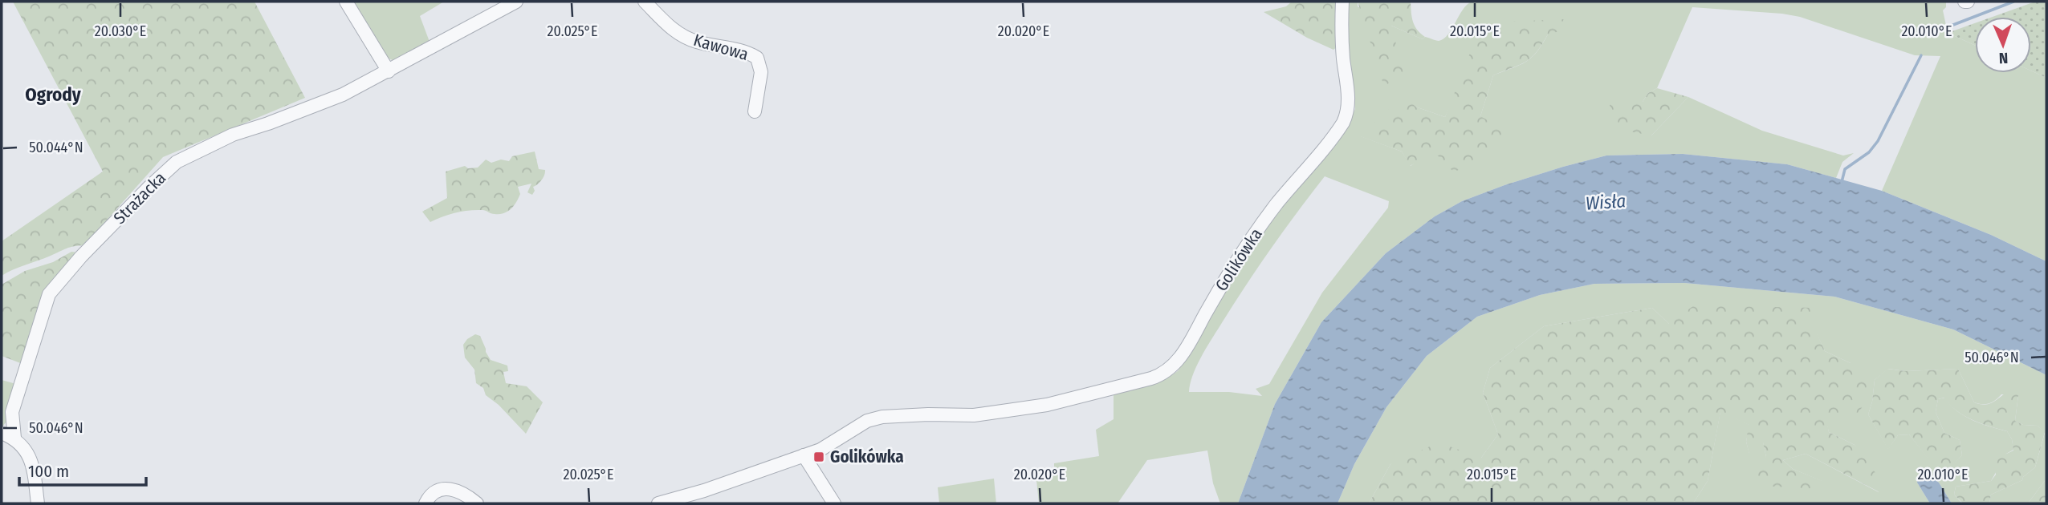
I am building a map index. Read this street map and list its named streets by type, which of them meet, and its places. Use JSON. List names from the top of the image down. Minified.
{"streets":{"street":["Kawowa","Strażacka","Golikówka"]},"districts":["Ogrody"],"water":["Wisła"],"places":{"transit":["Golikówka"]},"scale_bar":"100 m","north":"bottom","coordinates":["20.030°E","20.025°E","20.020°E","20.015°E","20.010°E","50.044°N","50.046°N"]}
